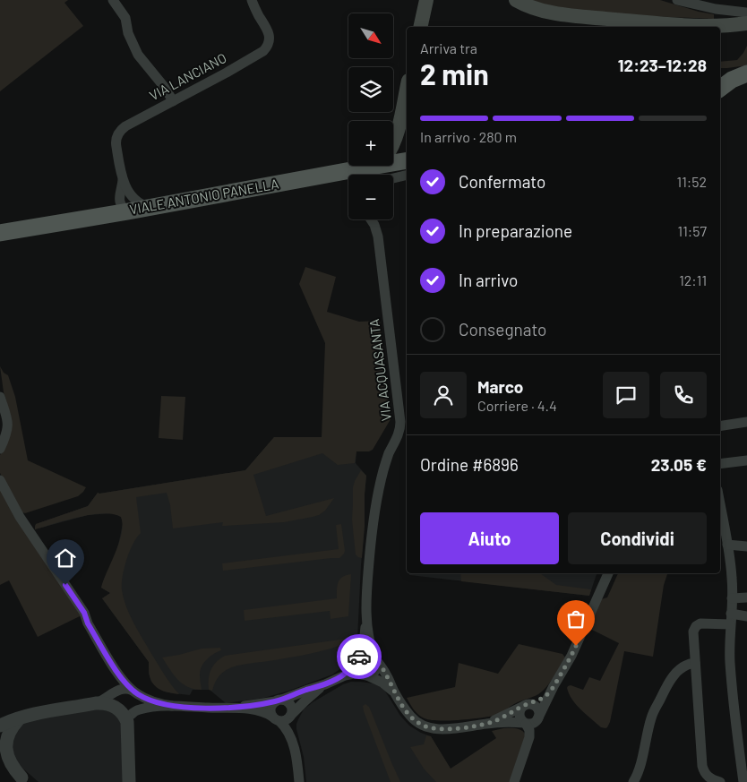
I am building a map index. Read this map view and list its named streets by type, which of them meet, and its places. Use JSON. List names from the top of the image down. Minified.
{"streets":{"main road":["VIALE ANTONIO PANELLA"],"street":["VIA LANCIANO","VIA ACQUASANTA"]},"crossings":[["VIA LANCIANO","VIALE ANTONIO PANELLA"]],"north":"bottom right","page":{"map_buttons":["+","−"],"heading":["2 min","Arriva tra","12:23–12:28"],"panel":["Marco","Corriere · 4.4","Ordine #6896","23.05 €"],"bar":"In arrivo · 280 m","list":[["Confermato","11:52"],["In preparazione","11:57"],["In arrivo","12:11"],"Consegnato"],"buttons":["Aiuto","Condividi"]}}
